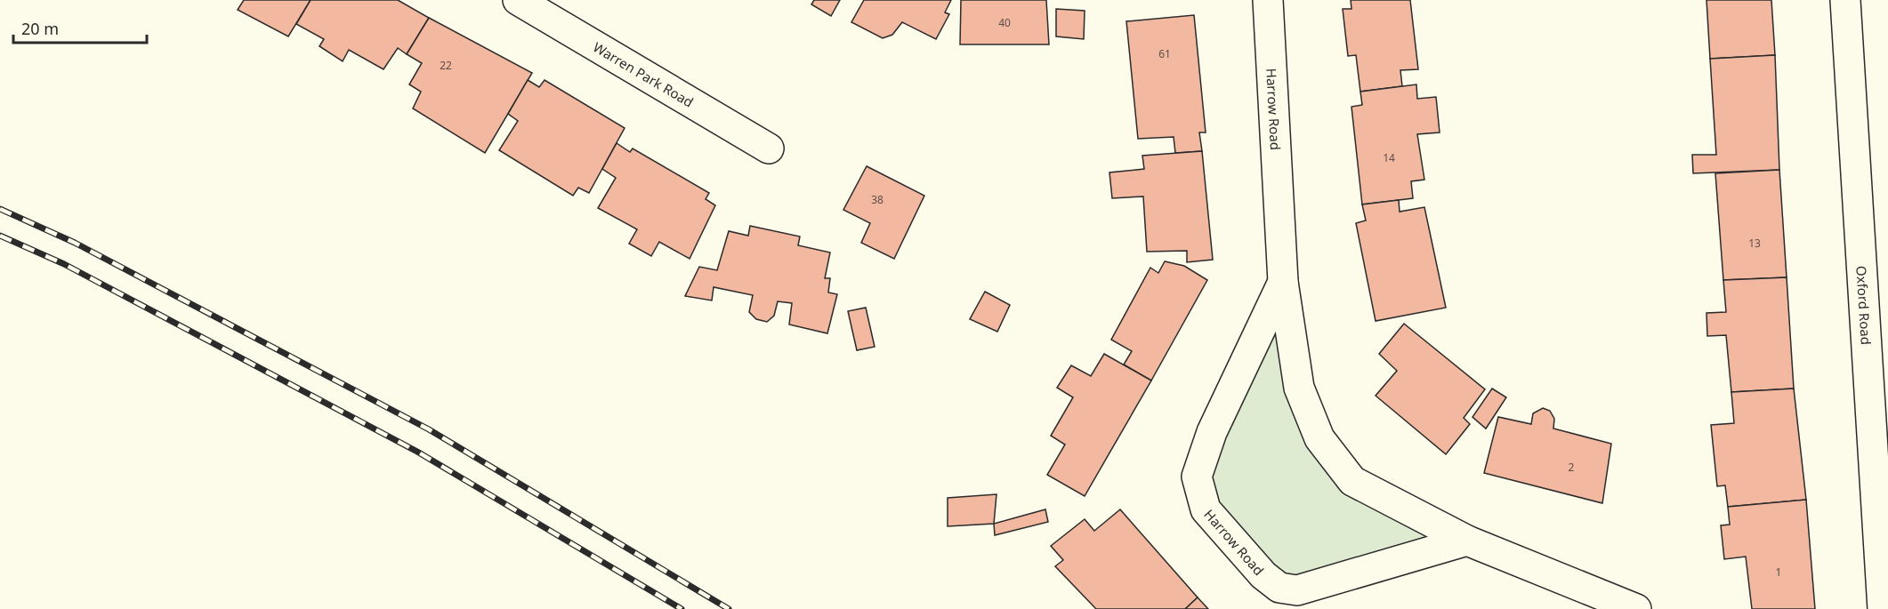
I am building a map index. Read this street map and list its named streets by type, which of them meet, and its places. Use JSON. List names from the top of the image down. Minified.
{"streets":{"street":["Warren Park Road","Harrow Road","Oxford Road"]},"house_numbers":["40","61","22","14","38","13","2","1"],"scale_bar":"20 m"}
